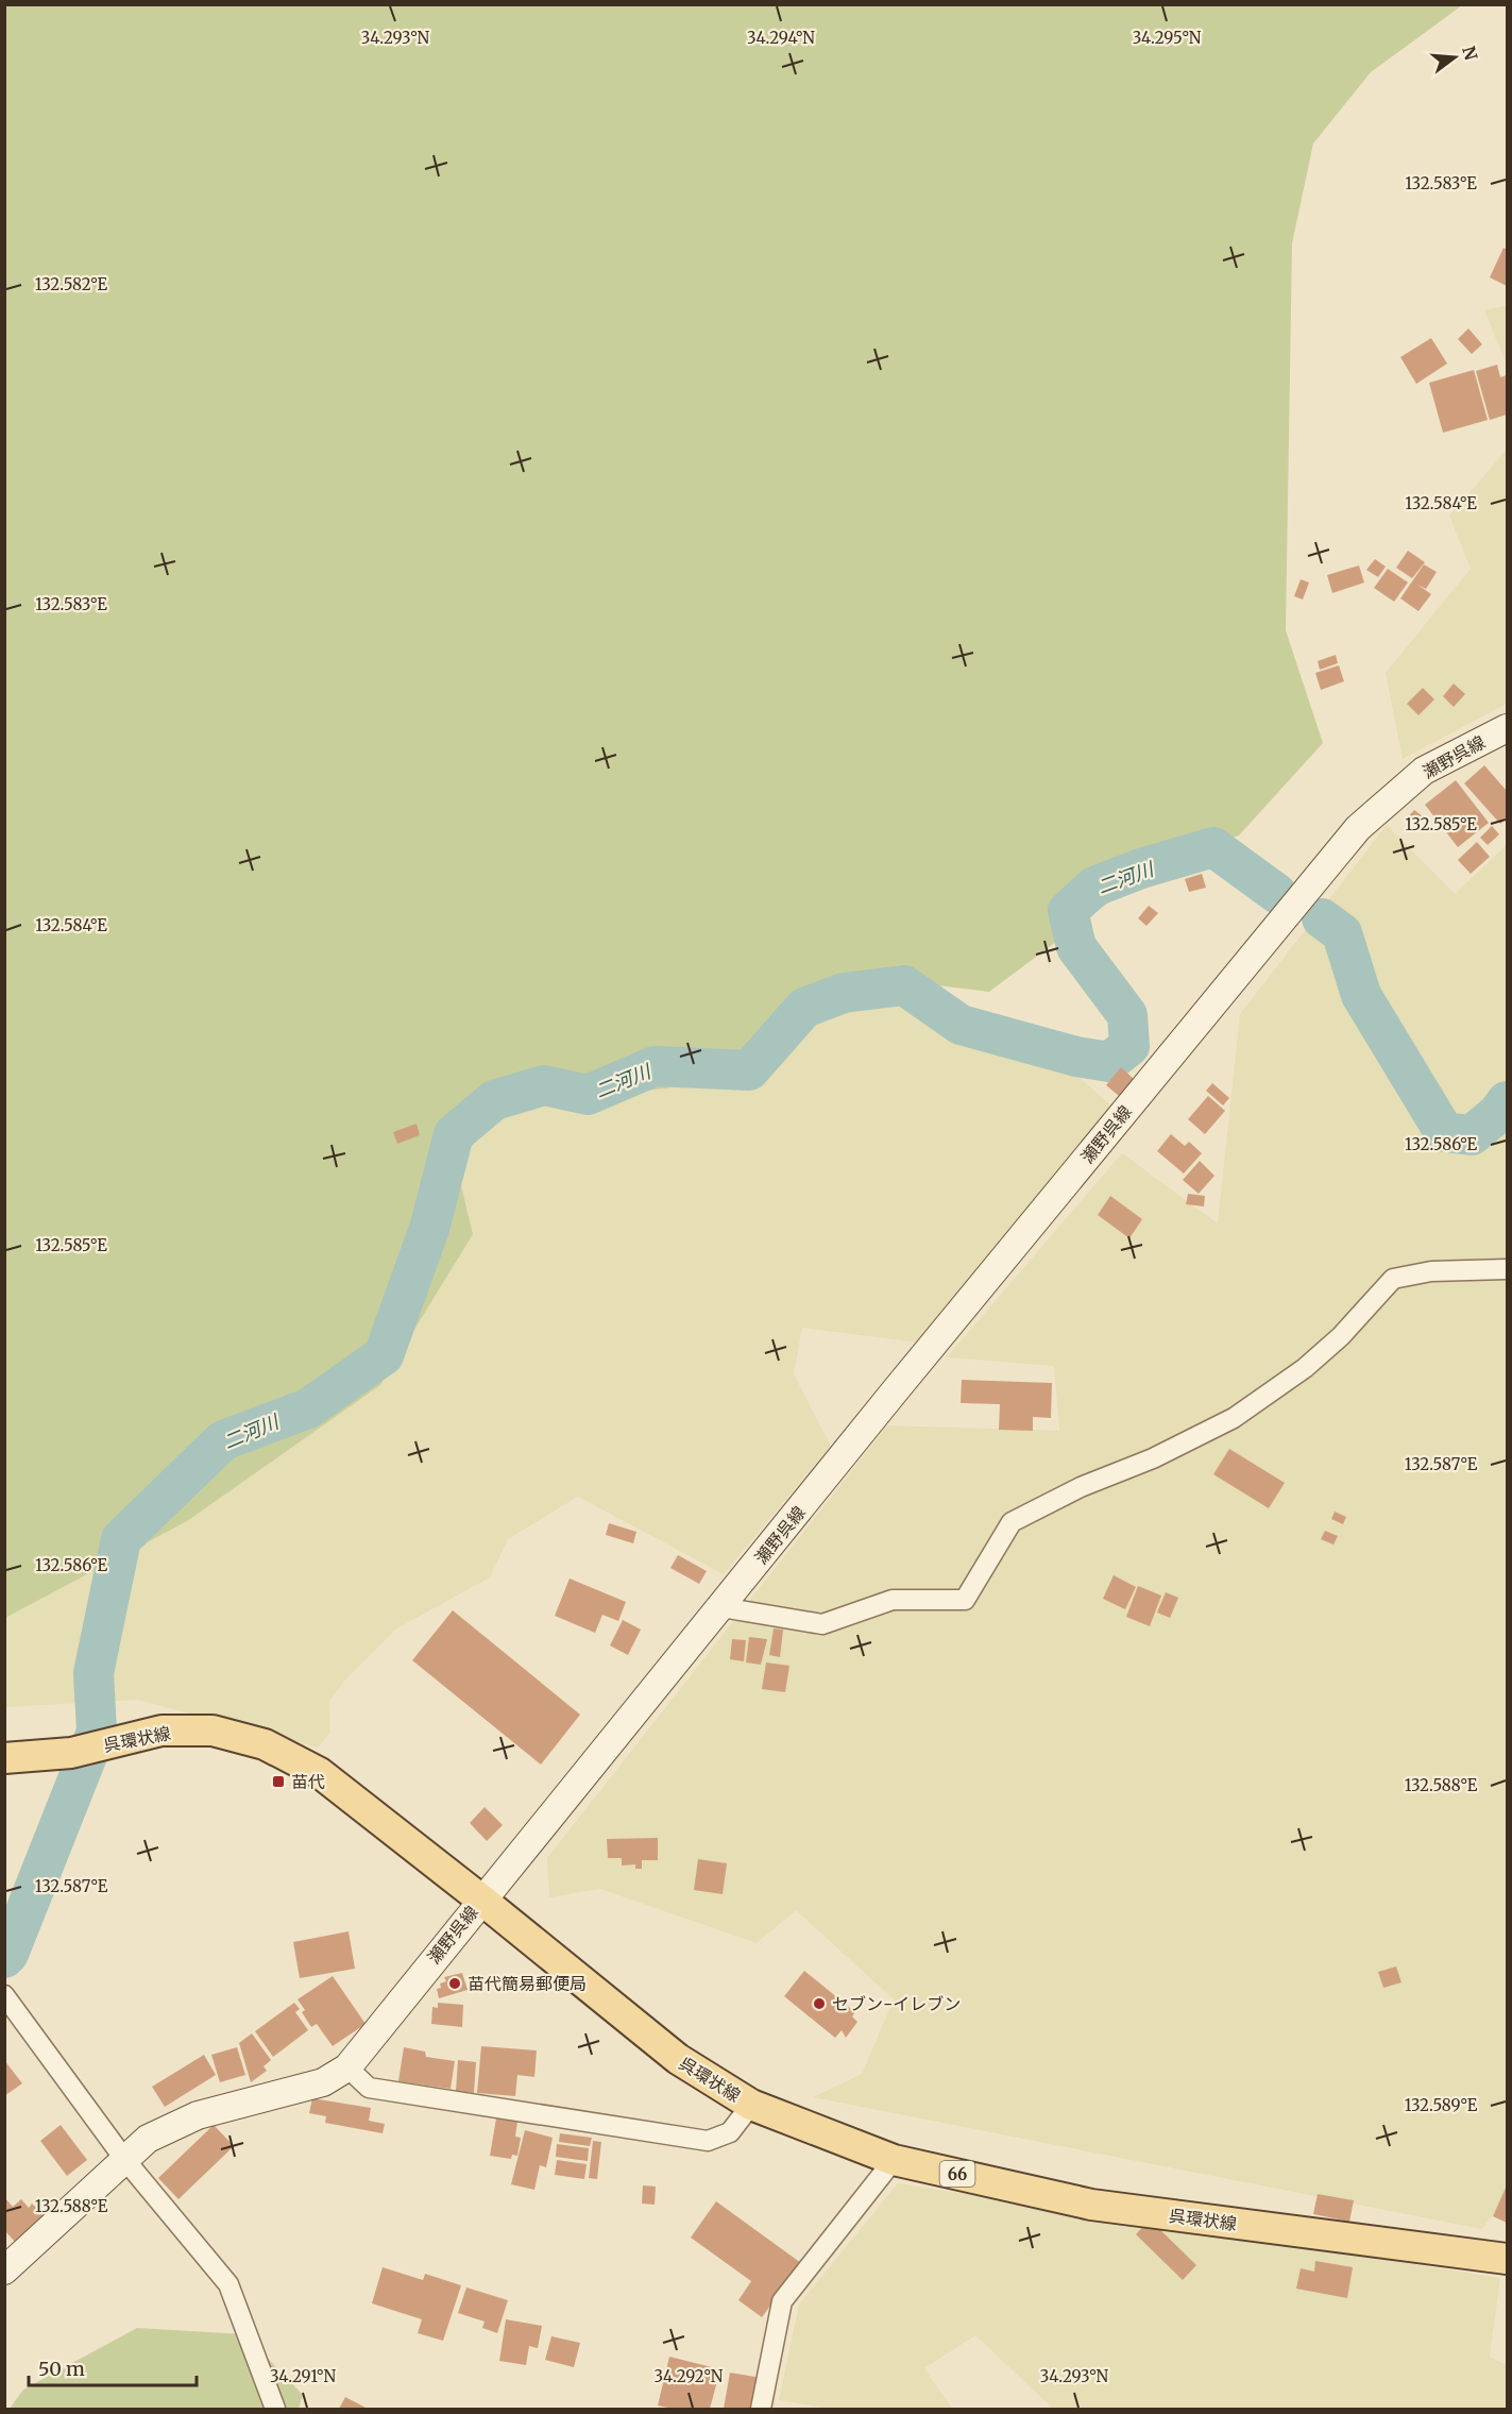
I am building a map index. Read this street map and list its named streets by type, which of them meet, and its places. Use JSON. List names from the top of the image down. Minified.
{"streets":{"main road":["瀬野呉線","呉環状線","66"]},"crossings":[["瀬野呉線","呉環状線"]],"water":["二河川"],"places":{"transit":["苗代"],"other":["苗代簡易郵便局","セブン-イレブン"]},"scale_bar":"50 m","north":"right","coordinates":["34.293°N","34.294°N","34.295°N","132.583°E","132.582°E","132.584°E","132.585°E","132.586°E","132.587°E","132.588°E","132.589°E","34.291°N","34.292°N"]}
